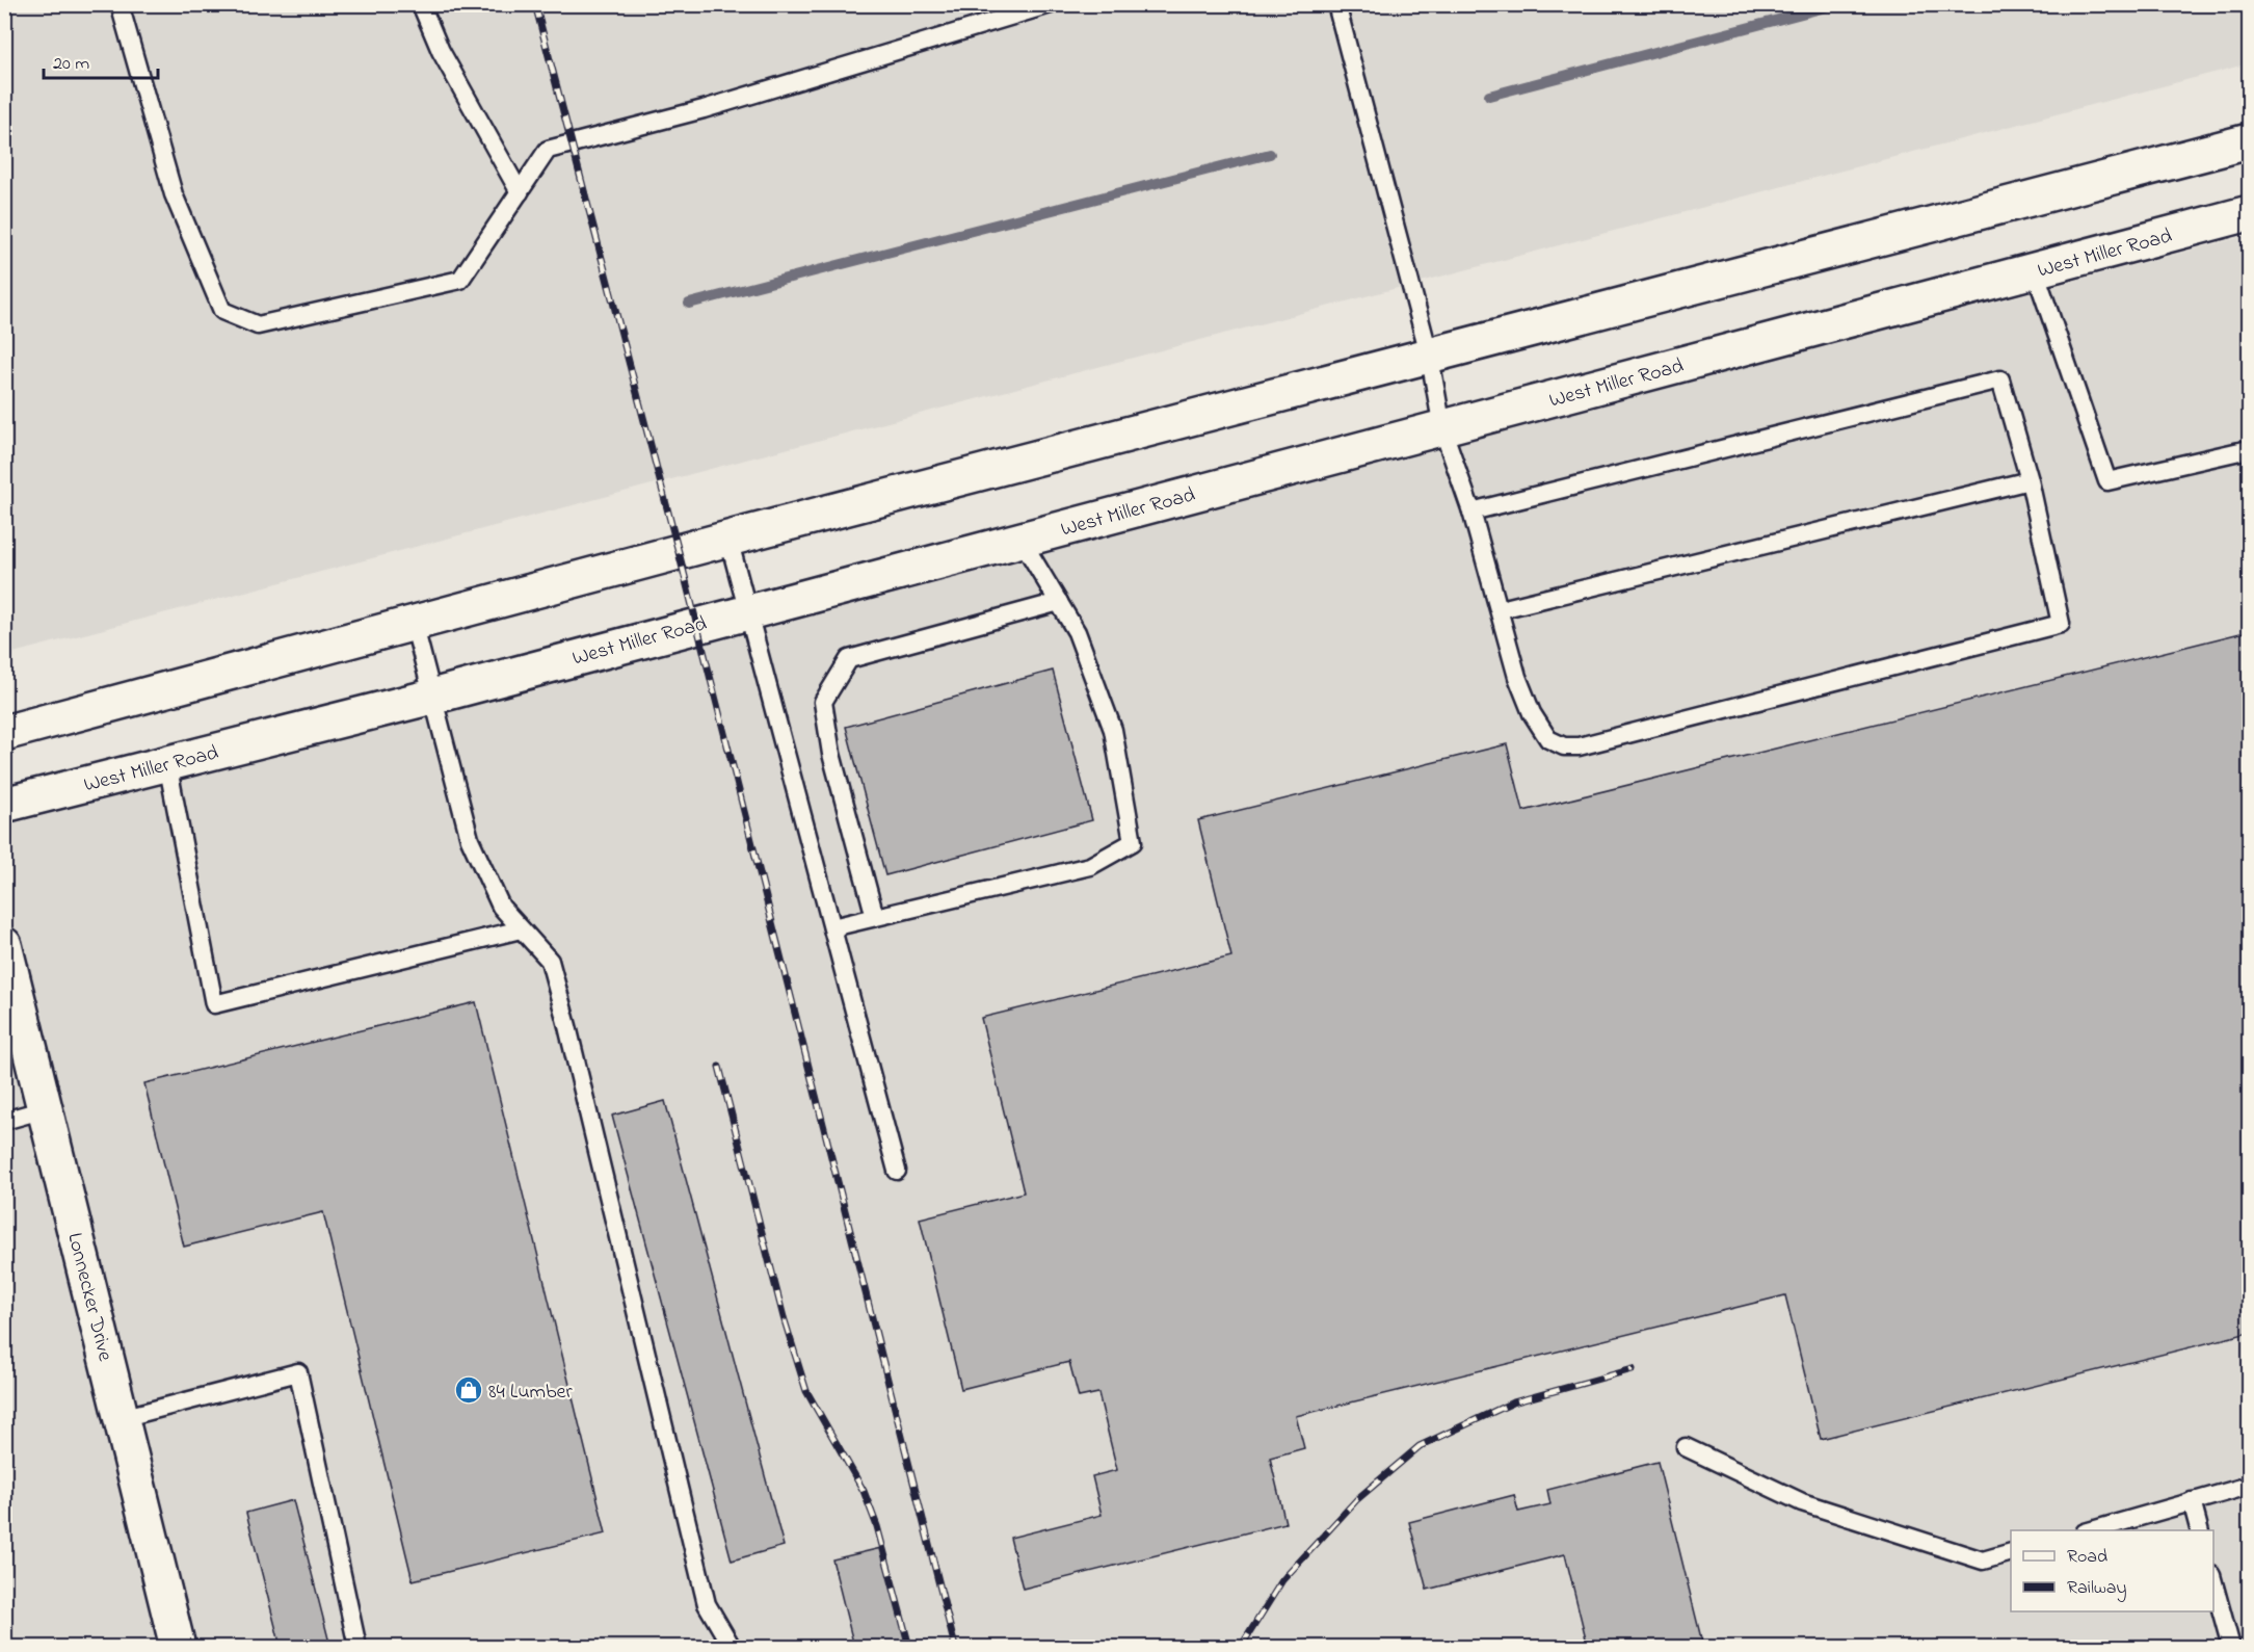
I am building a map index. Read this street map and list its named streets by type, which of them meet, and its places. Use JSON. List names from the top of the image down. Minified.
{"streets":{"main road":["West Miller Road","Lonnecker Drive"]},"places":{"shop":["84 Lumber"]},"legend":["Road","Railway"],"scale_bar":"20 m"}
